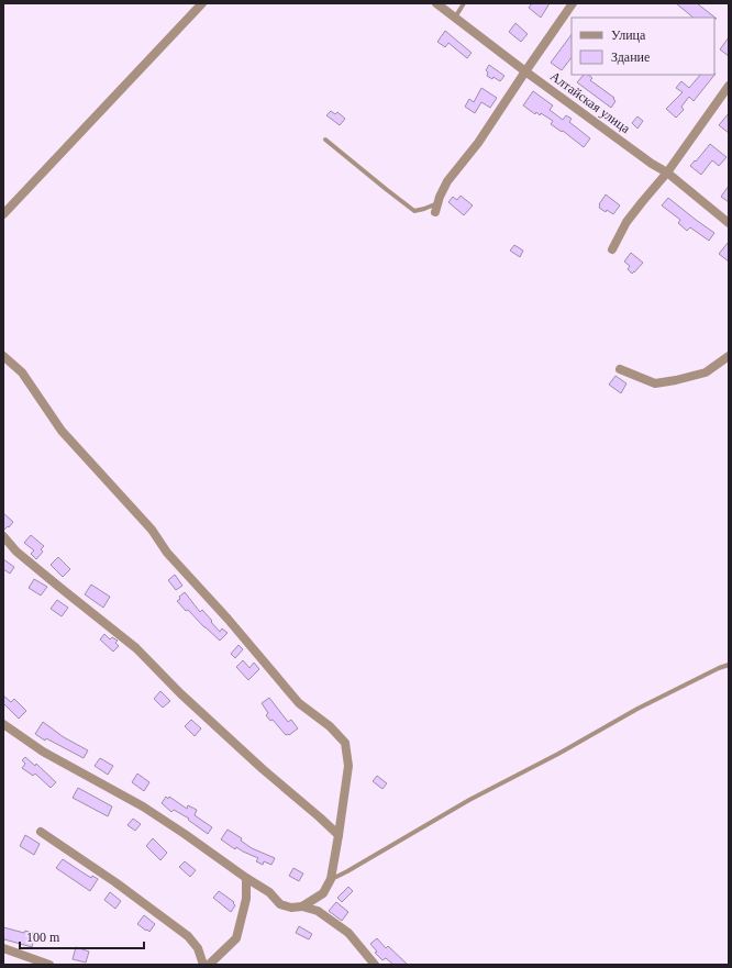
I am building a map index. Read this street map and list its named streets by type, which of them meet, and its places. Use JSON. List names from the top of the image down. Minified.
{"streets":{"street":["Алтайская улица"]},"legend":["Улица","Здание"],"scale_bar":"100 m"}
